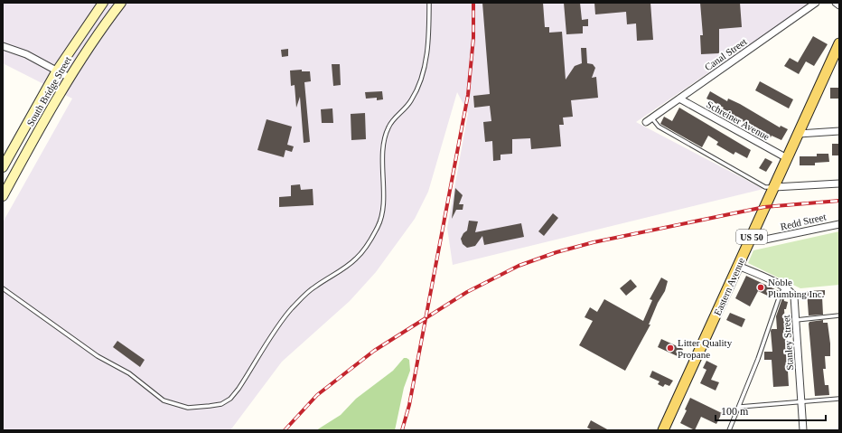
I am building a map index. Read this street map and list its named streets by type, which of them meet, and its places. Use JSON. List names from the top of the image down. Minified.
{"streets":{"main road":["South Bridge Street","US 50","Eastern Avenue"],"street":["Canal Street","Schreiner Avenue","Redd Street","Stanley Street"]},"crossings":[["Canal Street","Schreiner Avenue"],["Schreiner Avenue","Eastern Avenue"],["Redd Street","Eastern Avenue"],["Eastern Avenue","Stanley Street"]],"places":["Noble Plumbing Inc.","Litter Quality Propane"],"scale_bar":"100 m"}
